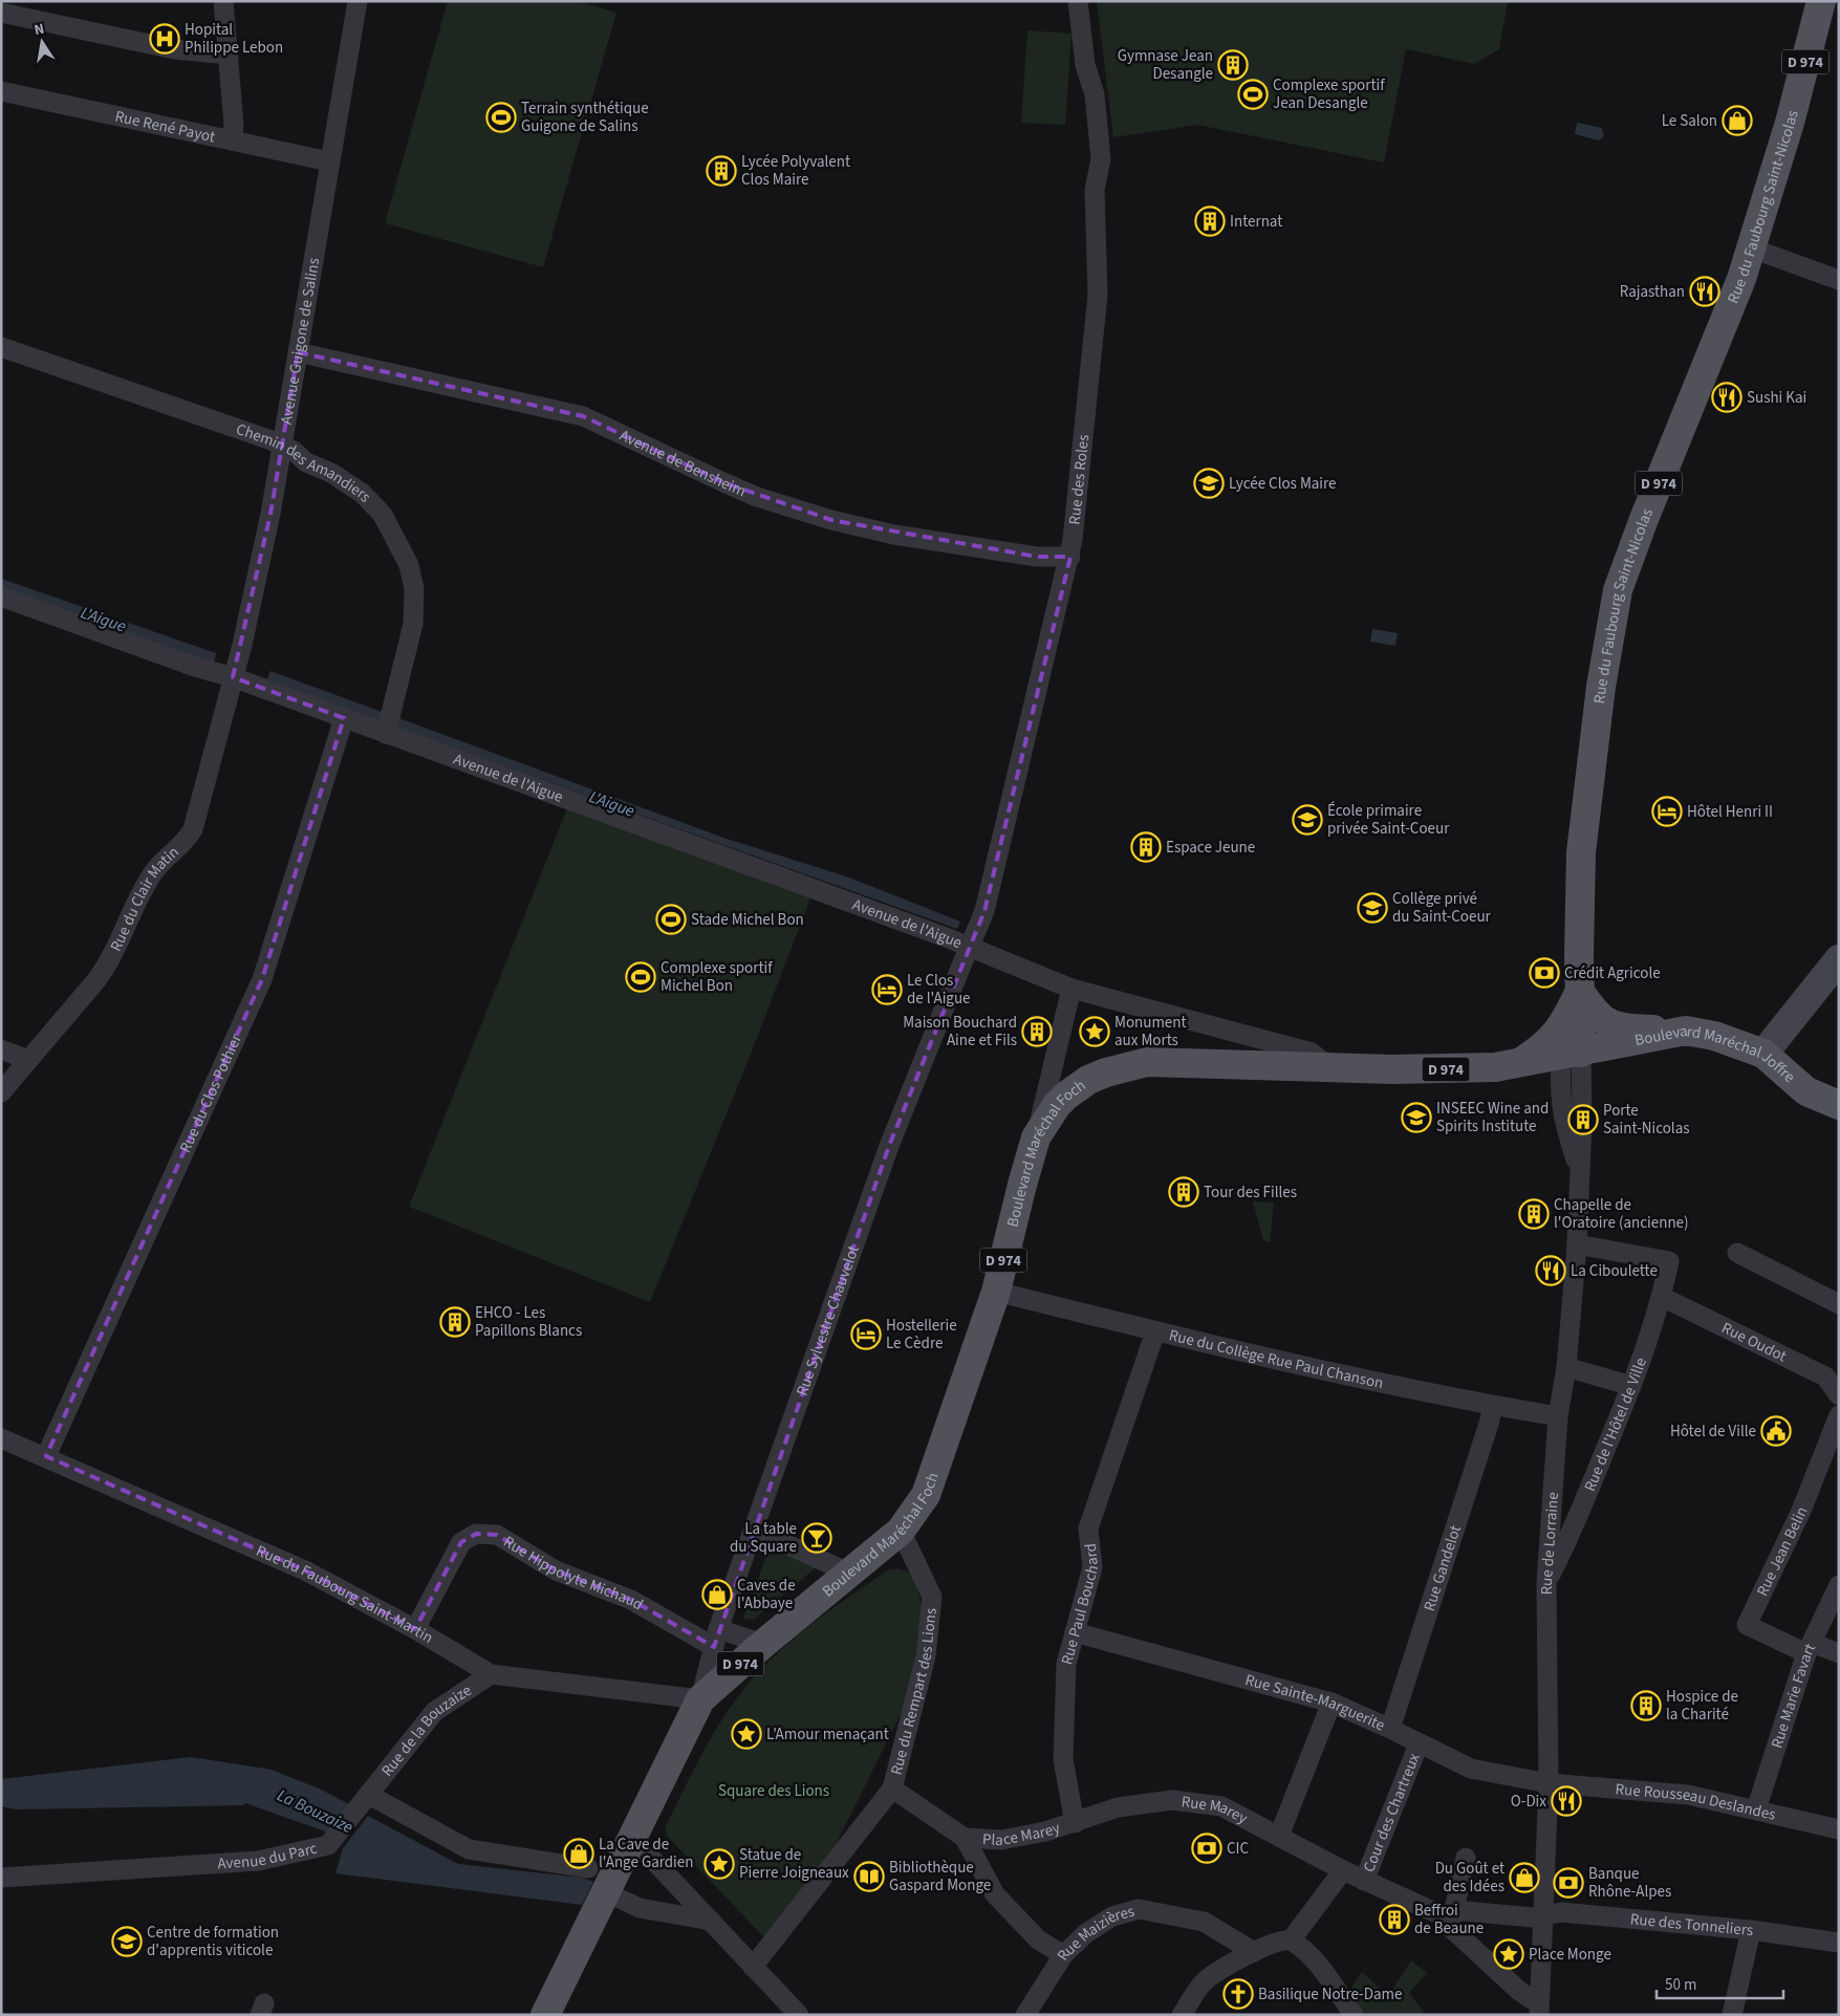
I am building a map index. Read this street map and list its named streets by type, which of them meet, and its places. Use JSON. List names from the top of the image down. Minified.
{"streets":{"main road":["D 974","Rue du Faubourg Saint-Nicolas","Boulevard Maréchal Joffre","Boulevard Maréchal Foch"],"street":["Rue René Payot","Avenue Guigone de Salins","Avenue de Bensheim","Chemin des Amandiers","Rue des Roles","Avenue de l'Aigue","Rue du Clair Matin","Rue du Clos Pothier","Rue Sylvestre Chauvelot","Rue Oudot","Rue du Collège Rue Paul Chanson","Rue de l'Hôtel de Ville","Rue de Lorraine","Rue Jean Belin","Rue Gandelot","Rue Hippolyte Michaud","Rue du Faubourg Saint-Martin","Rue Paul Bouchard","Rue du Rempart des Lions","Rue Marie Favart","Rue Sainte-Marguerite","Rue de la Bouzaize","Rue Rousseau Deslandes","Rue Marey","Cour des Chartreux","Place Marey","Avenue du Parc","Rue des Tonneliers","Rue Maizières"]},"crossings":[["D 974","Boulevard Maréchal Foch"],["D 974","Rue Sylvestre Chauvelot"],["D 974","Rue Hippolyte Michaud"],["Rue René Payot","Avenue Guigone de Salins"],["Rue du Faubourg Saint-Nicolas","Boulevard Maréchal Joffre"],["Rue du Faubourg Saint-Nicolas","Boulevard Maréchal Foch"],["Rue du Faubourg Saint-Nicolas","Rue de Lorraine"],["Avenue Guigone de Salins","Avenue de Bensheim"],["Avenue Guigone de Salins","Chemin des Amandiers"],["Avenue Guigone de Salins","Avenue de l'Aigue"],["Avenue Guigone de Salins","Rue du Clair Matin"],["Avenue de Bensheim","Rue des Roles"],["Chemin des Amandiers","Avenue de l'Aigue"],["Rue des Roles","Avenue de l'Aigue"],["Rue des Roles","Rue Sylvestre Chauvelot"],["Avenue de l'Aigue","Rue du Clair Matin"],["Avenue de l'Aigue","Rue du Clos Pothier"],["Avenue de l'Aigue","Boulevard Maréchal Foch"],["Avenue de l'Aigue","Rue Sylvestre Chauvelot"],["Boulevard Maréchal Joffre","Boulevard Maréchal Foch"],["Boulevard Maréchal Joffre","Rue de Lorraine"],["Rue du Clos Pothier","Rue du Faubourg Saint-Martin"],["Boulevard Maréchal Foch","Rue Sylvestre Chauvelot"],["Boulevard Maréchal Foch","Rue du Collège Rue Paul Chanson"],["Boulevard Maréchal Foch","Rue de Lorraine"],["Boulevard Maréchal Foch","Rue du Faubourg Saint-Martin"],["Boulevard Maréchal Foch","Rue du Rempart des Lions"],["Rue Sylvestre Chauvelot","Rue Hippolyte Michaud"],["Rue Sylvestre Chauvelot","Rue du Faubourg Saint-Martin"],["Rue Oudot","Rue de l'Hôtel de Ville"],["Rue du Collège Rue Paul Chanson","Rue de Lorraine"],["Rue du Collège Rue Paul Chanson","Rue Gandelot"],["Rue du Collège Rue Paul Chanson","Rue Paul Bouchard"],["Rue de l'Hôtel de Ville","Rue de Lorraine"],["Rue de Lorraine","Rue Sainte-Marguerite"],["Rue de Lorraine","Rue Rousseau Deslandes"],["Rue de Lorraine","Rue des Tonneliers"],["Rue Jean Belin","Rue Marie Favart"],["Rue Gandelot","Rue Sainte-Marguerite"],["Rue Hippolyte Michaud","Rue du Faubourg Saint-Martin"],["Rue du Faubourg Saint-Martin","Rue de la Bouzaize"],["Rue Paul Bouchard","Rue Sainte-Marguerite"],["Rue Paul Bouchard","Rue Marey"],["Rue Paul Bouchard","Place Marey"],["Rue du Rempart des Lions","Place Marey"],["Rue Marie Favart","Rue Rousseau Deslandes"],["Rue Sainte-Marguerite","Rue Rousseau Deslandes"],["Rue Sainte-Marguerite","Cour des Chartreux"],["Rue de la Bouzaize","Avenue du Parc"],["Rue Marey","Place Marey"],["Place Marey","Rue Maizières"]],"water":["L'Aigue","La Bouzaize"],"parks":["Square des Lions"],"places":{"hospital":["Hopital Philippe Lebon"],"building":["Gymnase Jean Desangle","Lycée Polyvalent Clos Maire","Internat","Espace Jeune","Maison Bouchard Aine et Fils","Porte Saint-Nicolas","Tour des Filles","Chapelle de l'Oratoire (ancienne)","EHCO - Les Papillons Blancs","Hospice de la Charité","Beffroi de Beaune"],"sports":["Complexe sportif Jean Desangle","Terrain synthétique Guigone de Salins","Stade Michel Bon","Complexe sportif Michel Bon"],"shop":["Le Salon","Caves de l'Abbaye","La Cave de l'Ange Gardien","Du Goût et des Idées"],"restaurant":["Rajasthan","Sushi Kai","La Ciboulette","O-Dix"],"school or university":["Lycée Clos Maire","École primaire privée Saint-Coeur","Collège privé du Saint-Coeur","INSEEC Wine and Spirits Institute","Centre de formation d'apprentis viticole"],"hotel":["Hôtel Henri II","Le Clos de l'Aigue","Hostellerie Le Cèdre"],"bank":["Crédit Agricole","CIC","Banque Rhône-Alpes"],"place":["Monument aux Morts","L’Amour menaçant","Statue de Pierre Joigneaux","Place Monge"],"public building":["Hôtel de Ville"],"bar":["La table du Square"],"library":["Bibliothèque Gaspard Monge"],"church":["Basilique Notre-Dame"]},"scale_bar":"50 m","north":"top"}
